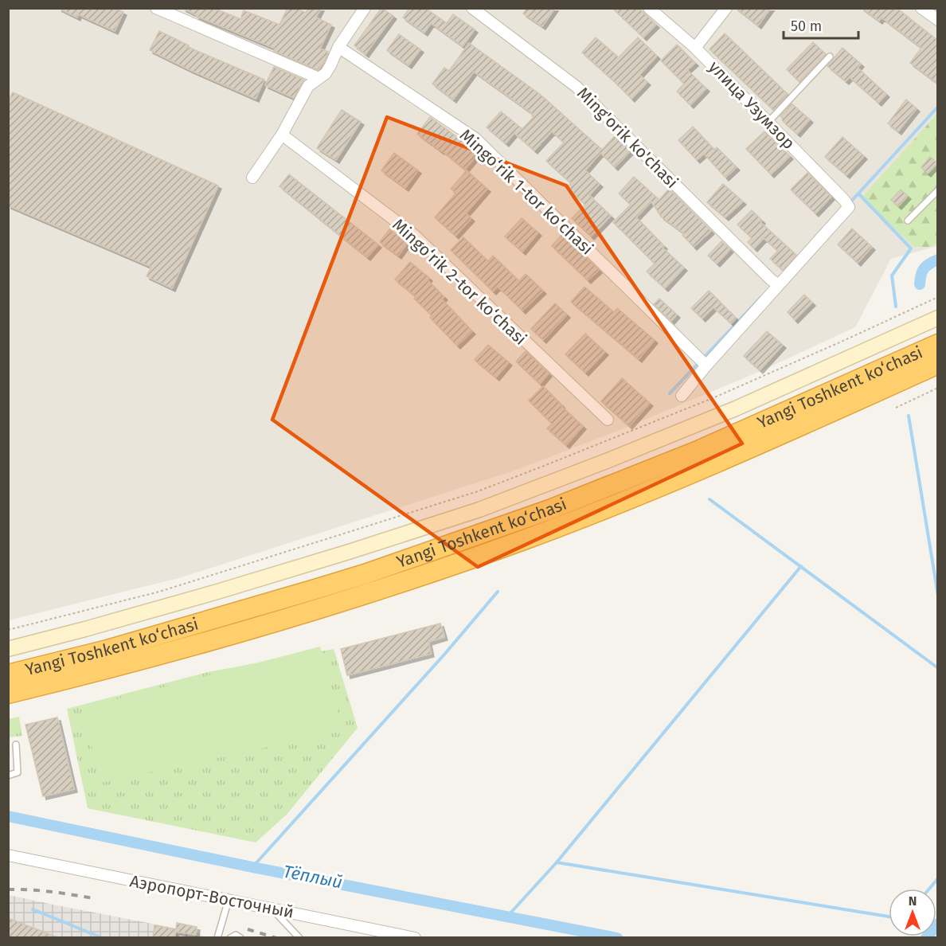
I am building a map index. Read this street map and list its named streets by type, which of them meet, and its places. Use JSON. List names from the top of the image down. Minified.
{"streets":{"highway":["Yangi Toshkent ko‘chasi"],"street":["улица Узумзор","Ming'orik ko'chasi","Mingo‘rik 1-tor ko‘chasi","Mingo‘rik 2-tor ko‘chasi","Аэропорт-Восточный"]},"crossings":[["улица Узумзор","Ming'orik ko'chasi"]],"water":["Тёплый"],"scale_bar":"50 m","north":"top"}
